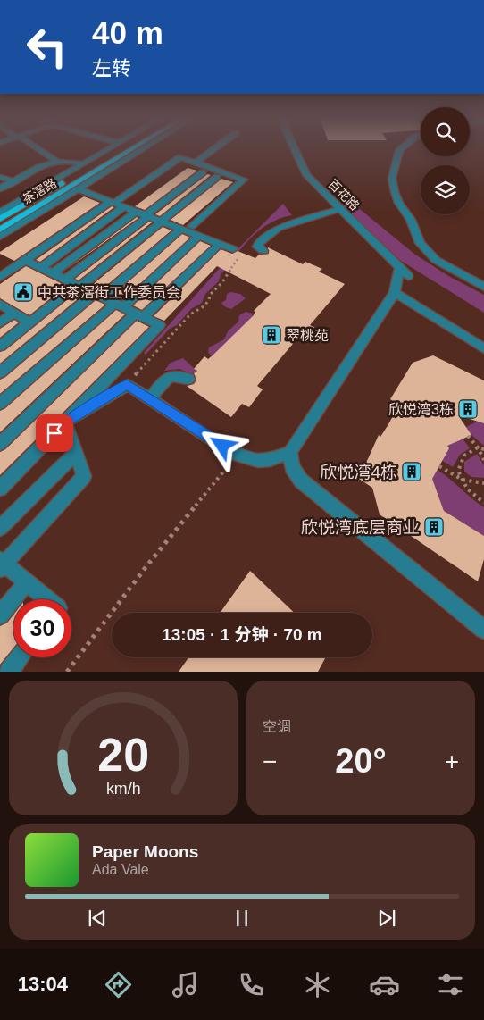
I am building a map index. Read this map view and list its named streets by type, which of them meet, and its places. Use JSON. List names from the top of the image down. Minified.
{"streets":{"main road":["茶滘路"],"street":["百花路"]},"places":{"public building":["中共茶滘街工作委员会"],"building":["翠桃苑","欣悦湾3栋","欣悦湾4栋","欣悦湾底层商业"]},"page":{"turn":["40 m","左转"],"limit":"30","trip":"13:05 · 1 分钟 · 70 m","tile":"空调","heat":["−","20°","+"],"song":["Paper Moons","Ada Vale"],"tabs":"13:04","gauge":["20","km/h"]}}
